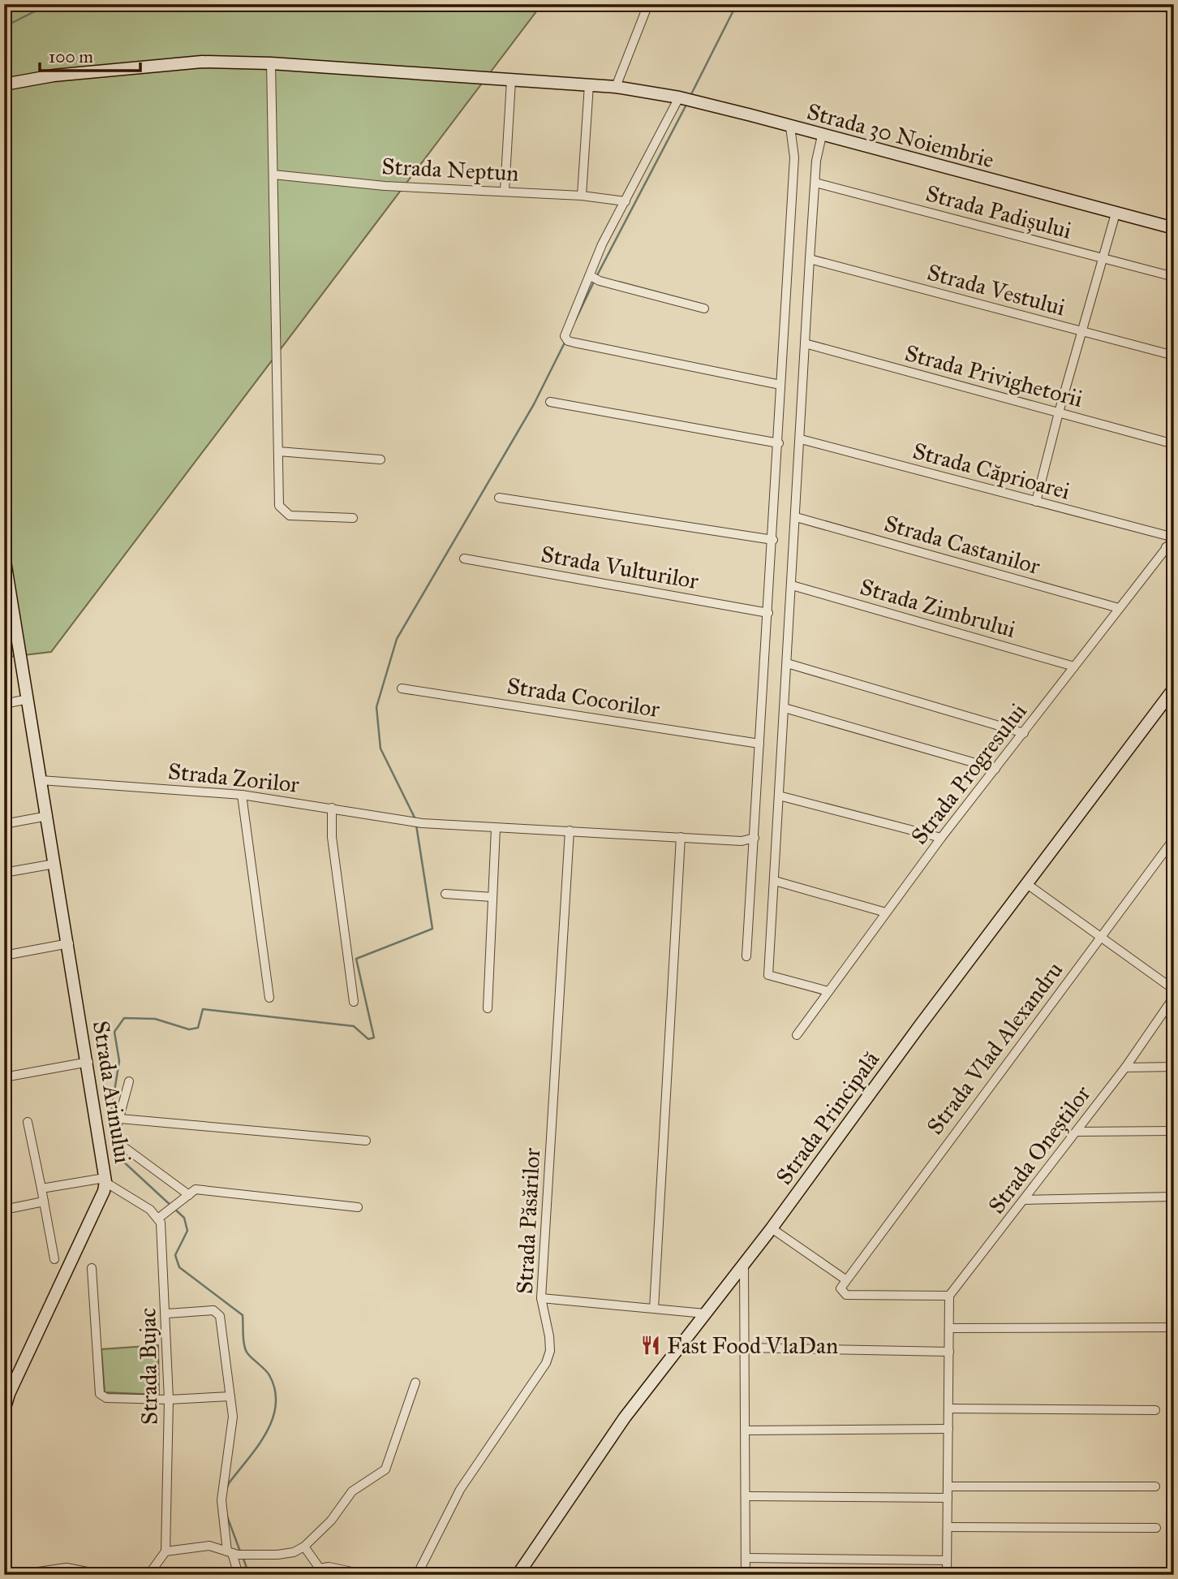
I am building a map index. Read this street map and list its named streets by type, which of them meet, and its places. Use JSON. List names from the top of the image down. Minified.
{"streets":{"street":["Strada 30 Noiembrie","Strada Neptun","Strada Padișului","Strada Vestului","Strada Privighetorii","Strada Căprioarei","Strada Castanilor","Strada Vulturilor","Strada Zimbrului","Strada Cocorilor","Strada Progresului","Strada Zorilor","Strada Vlad Alexandru","Strada Arinului","Strada Principală","Strada Oneștilor","Strada Păsărilor","Strada Bujac"]},"crossings":[["Strada Căprioarei","Strada Progresului"],["Strada Castanilor","Strada Progresului"],["Strada Zimbrului","Strada Progresului"],["Strada Zorilor","Strada Arinului"],["Strada Zorilor","Strada Păsărilor"]],"places":{"restaurant":["Fast Food VlaDan"]},"scale_bar":"100 m"}
